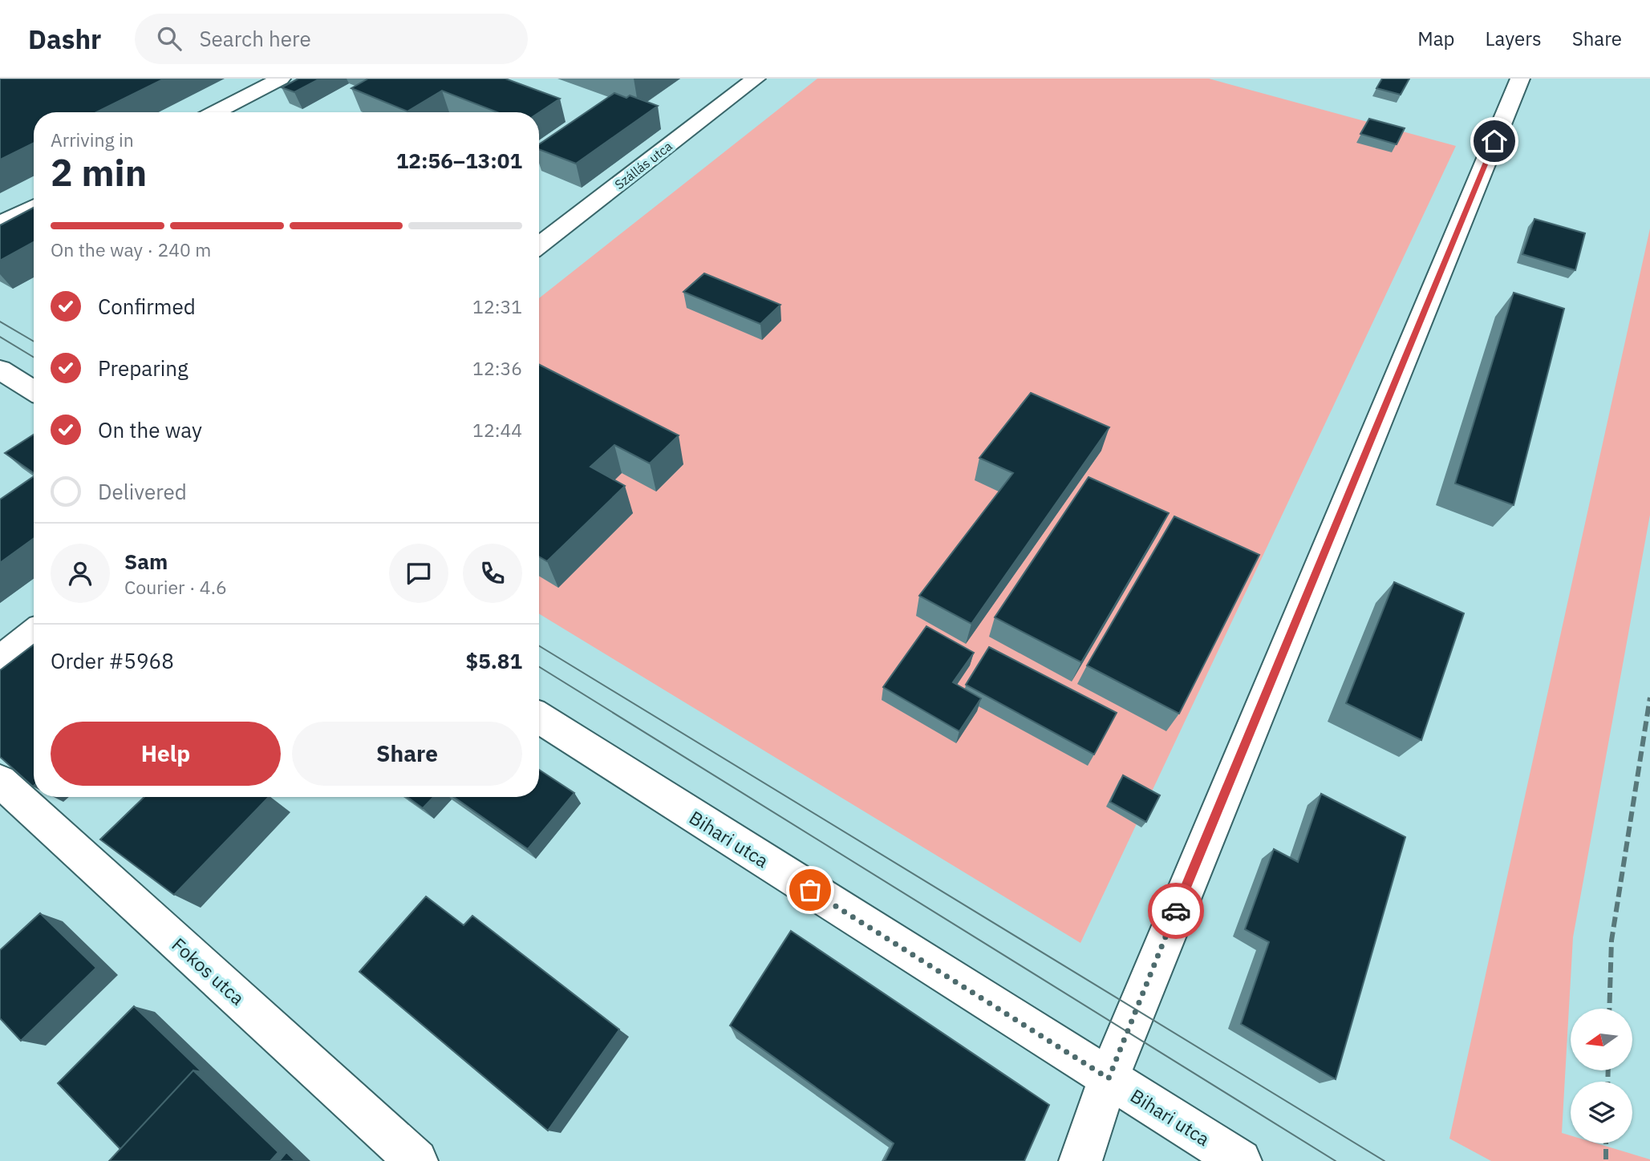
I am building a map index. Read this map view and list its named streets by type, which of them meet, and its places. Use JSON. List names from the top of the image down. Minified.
{"streets":{"street":["Szállás utca","Bihari utca","Fokos utca"]},"north":"left","page":{"header":"Dashr","search":"Search here","nav":["Map","Layers","Share"],"heading":["2 min","Arriving in","12:56–13:01"],"panel":["Sam","Courier · 4.6","Order #5968","$5.81"],"bar":"On the way · 240 m","list":[["Confirmed","12:31"],["Preparing","12:36"],["On the way","12:44"],"Delivered"],"buttons":["Help","Share"]}}
